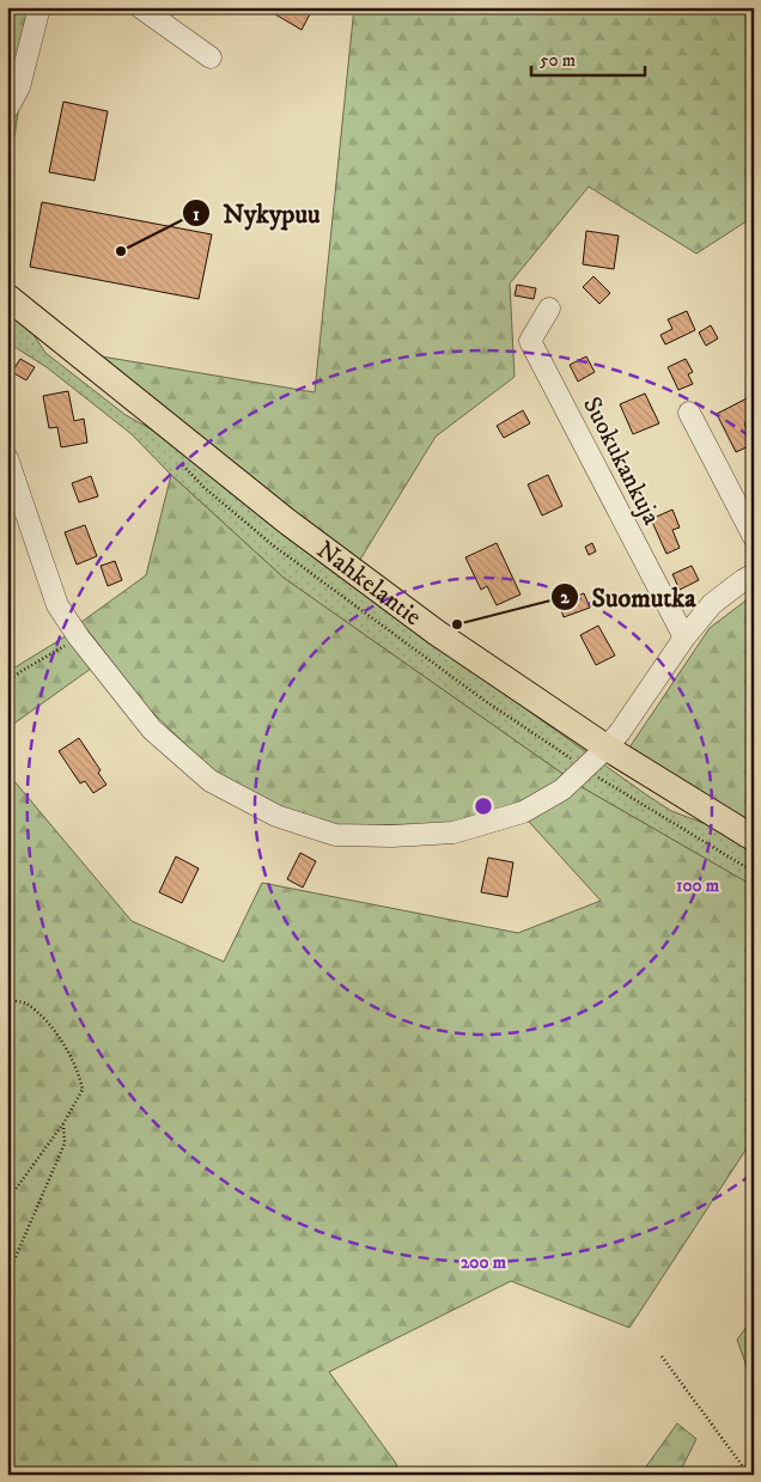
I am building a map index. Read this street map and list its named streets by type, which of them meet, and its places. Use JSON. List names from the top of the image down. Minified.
{"streets":{"main road":["Nahkelantie"],"street":["Suokukankuja"]},"places":["Nykypuu","Suomutka"],"scale_bar":"50 m","rings":["100 m","200 m"]}
